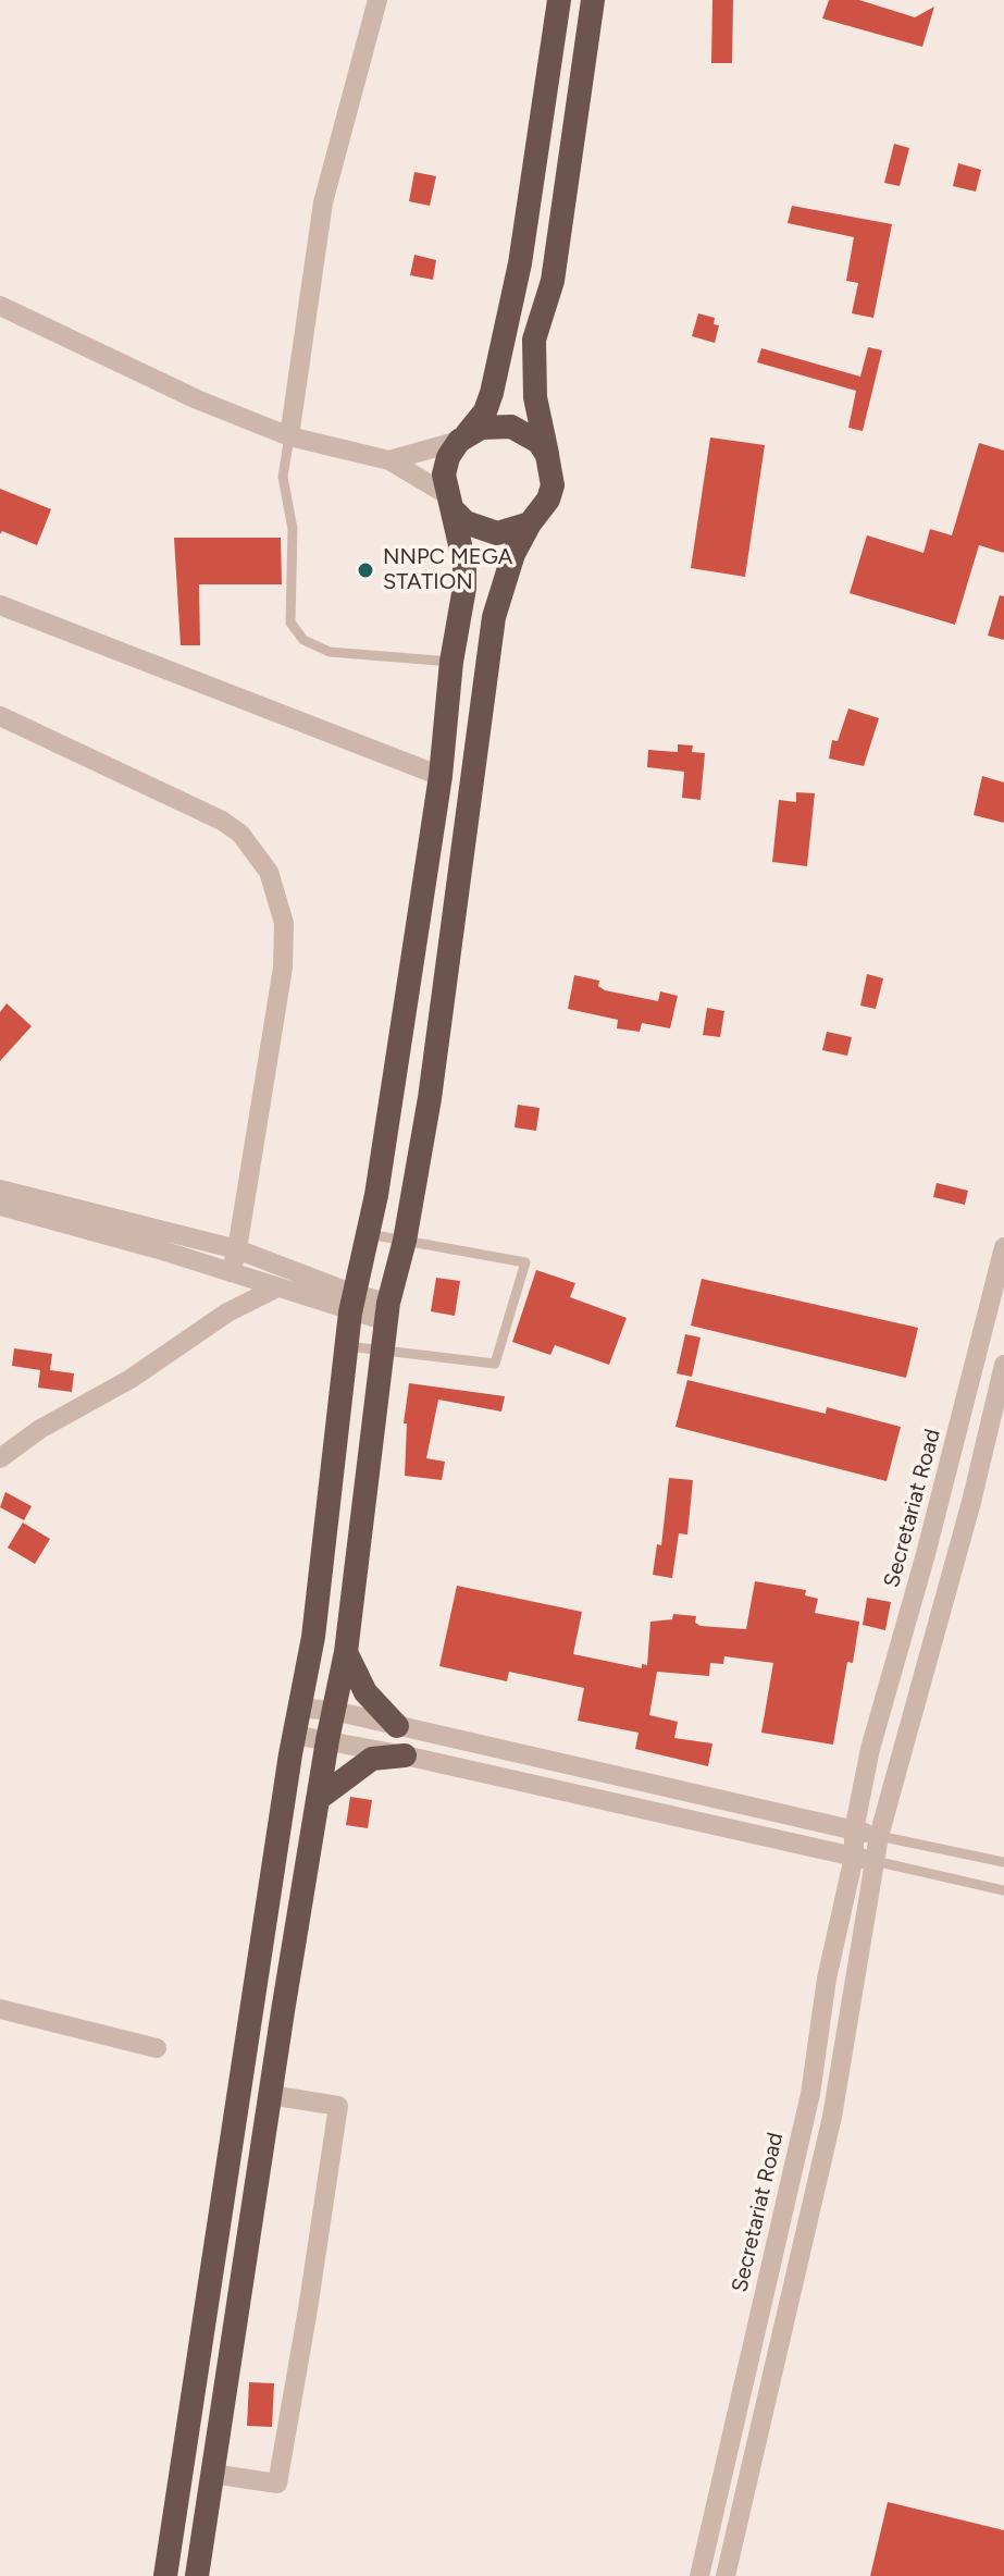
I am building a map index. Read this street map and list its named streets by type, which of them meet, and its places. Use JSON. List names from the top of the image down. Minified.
{"streets":{"street":["Secretariat Road"]},"places":["NNPC MEGA STATION"]}
